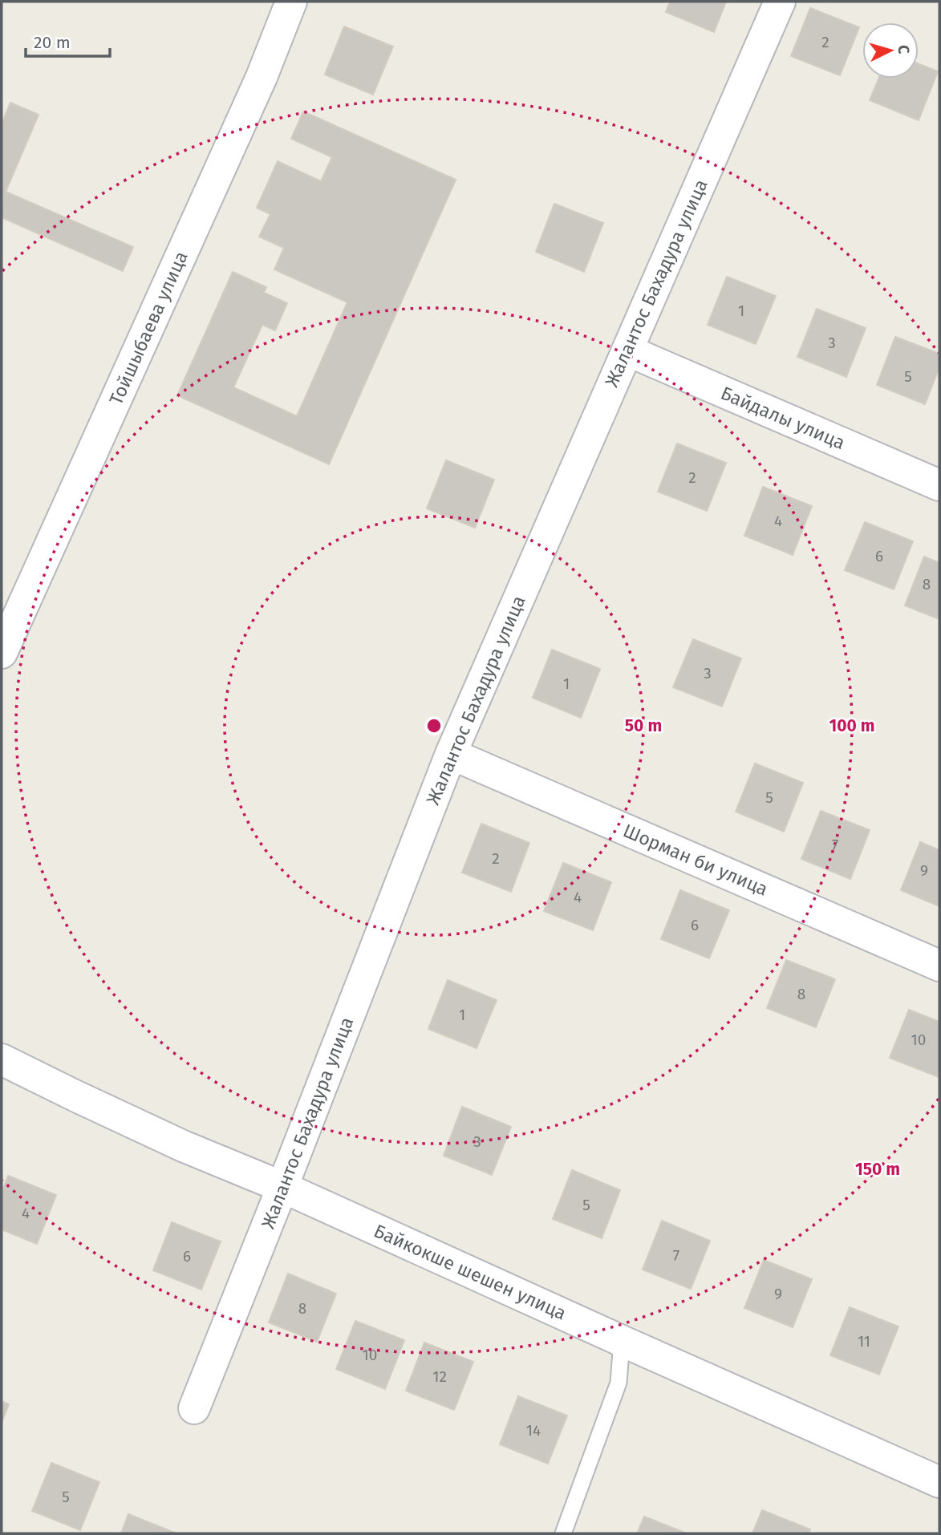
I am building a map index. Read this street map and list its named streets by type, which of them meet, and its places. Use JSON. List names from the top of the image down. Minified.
{"streets":{"street":["Жалантос Бахадура улица","Тойшыбаева улица","Байдалы улица","Шорман би улица","Байкокше шешен улица"]},"crossings":[["Жалантос Бахадура улица","Байдалы улица"],["Жалантос Бахадура улица","Шорман би улица"],["Жалантос Бахадура улица","Байкокше шешен улица"]],"house_numbers":["2","1","3","5","2","4","6","8","3","1","5","7","2","9","4","6","8","1","10","3","5","4","7","6","9","8","11","10","12","14","5"],"scale_bar":"20 m","north":"right","rings":["50 m","100 m","150 m"]}
